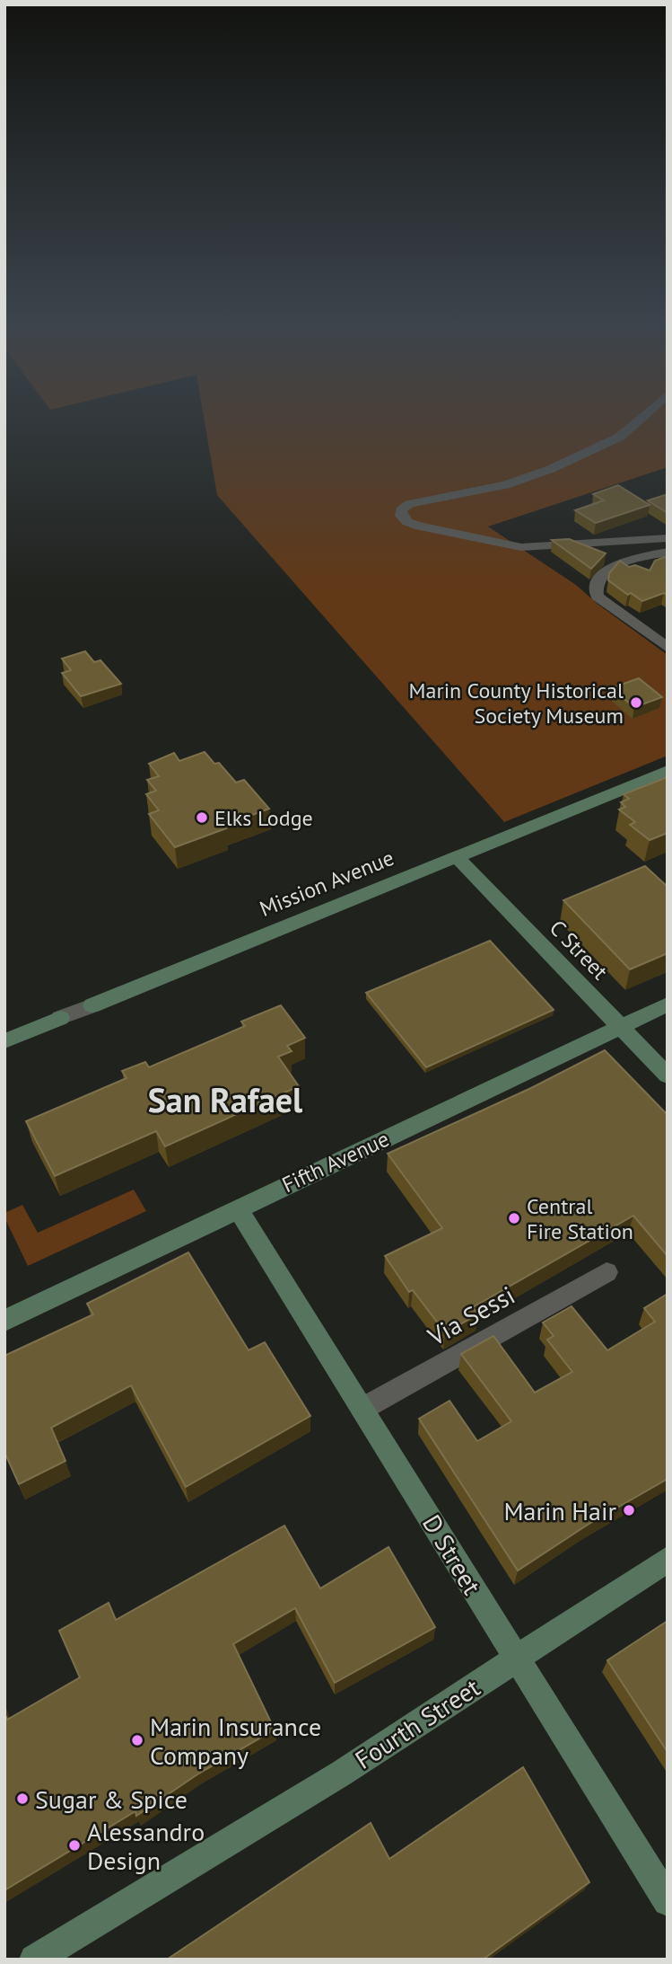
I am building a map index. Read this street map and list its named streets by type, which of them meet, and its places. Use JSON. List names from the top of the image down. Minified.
{"streets":{"street":["Mission Avenue","C Street","Fifth Avenue","Via Sessi","D Street","Fourth Street"]},"crossings":[["Mission Avenue","C Street"],["C Street","Fifth Avenue"],["Fifth Avenue","D Street"],["Via Sessi","D Street"],["D Street","Fourth Street"]],"districts":["San Rafael"],"places":["Marin County Historical Society Museum","Elks Lodge","Central Fire Station","Marin Hair","Marin Insurance Company","Sugar & Spice","Alessandro Design"]}
